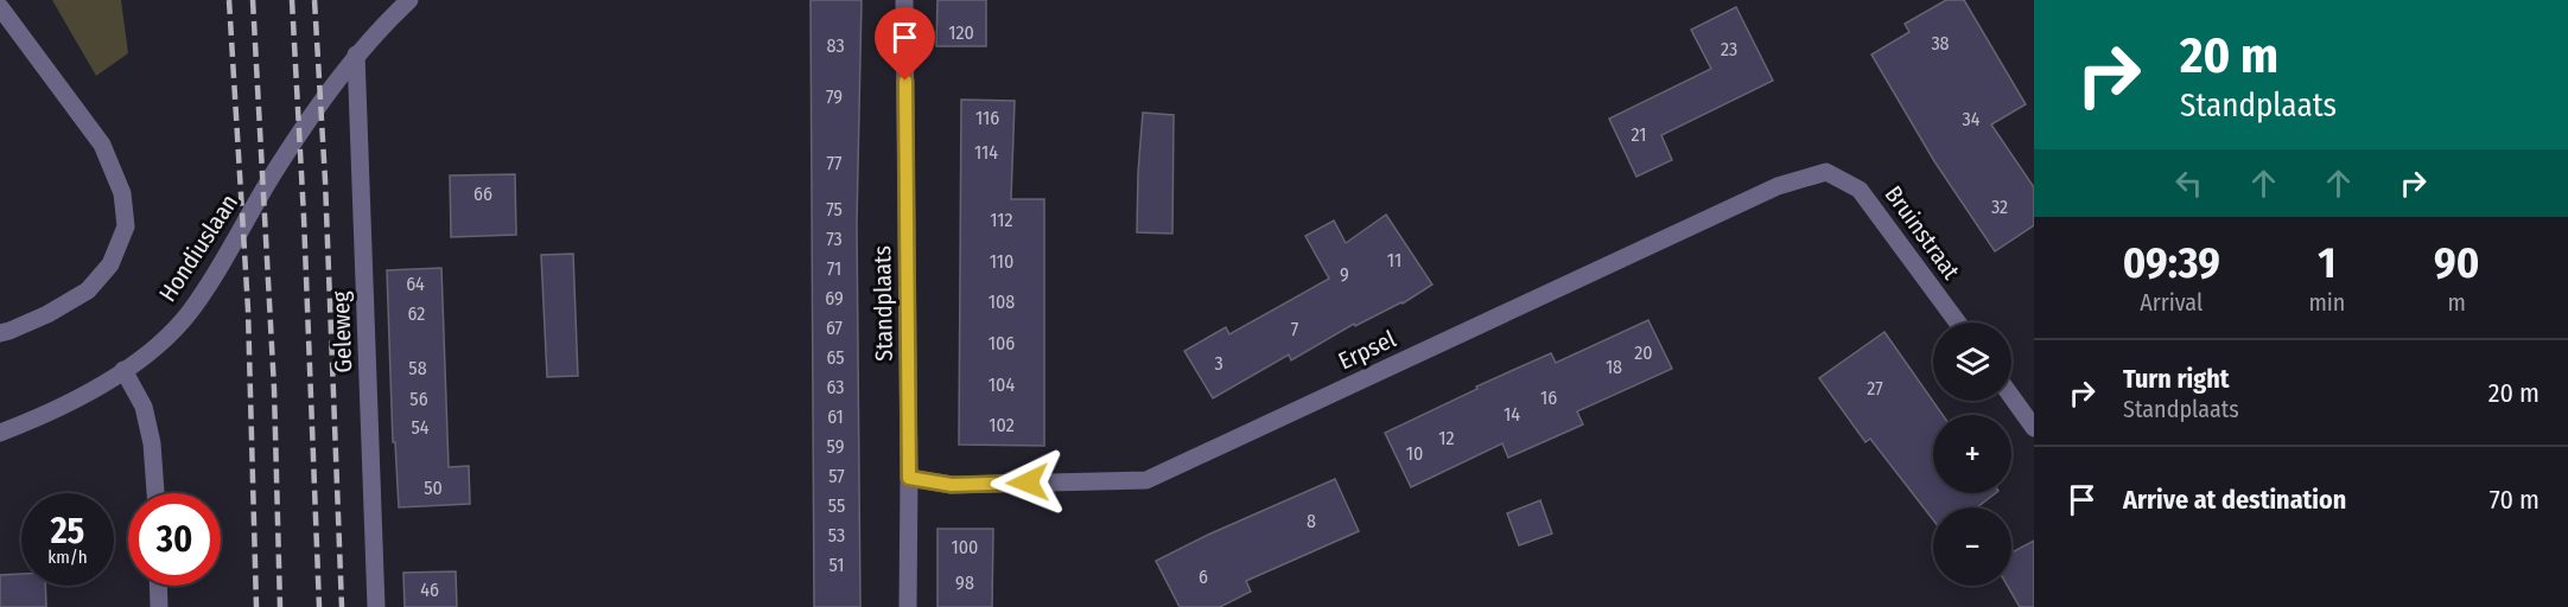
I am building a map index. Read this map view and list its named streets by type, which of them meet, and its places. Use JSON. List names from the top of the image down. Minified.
{"streets":{"street":["Bruinstraat","Hondiuslaan","Standplaats","Geleweg","Erpsel"]},"crossings":[["Bruinstraat","Erpsel"],["Hondiuslaan","Geleweg"],["Standplaats","Erpsel"]],"house_numbers":["120","38","83","23","79","116","34","21","114","77","66","32","75","112","73","11","110","71","9","64","69","108","62","67","7","106","20","65","3","18","58","104","63","27","16","56","14","61","102","54","12","59","10","57","50","55","8","53","100","51","6","98","46"],"page":{"turn":["20 m","Standplaats"],"eta":["09:39","Arrival","1","min","90","m"],"map_buttons":["+","−"],"list":[{"name":"Turn right","note":"Standplaats","value":"20 m"},{"name":"Arrive at destination","value":"70 m"}],"speed":"25 km/h","limit":"30"}}
